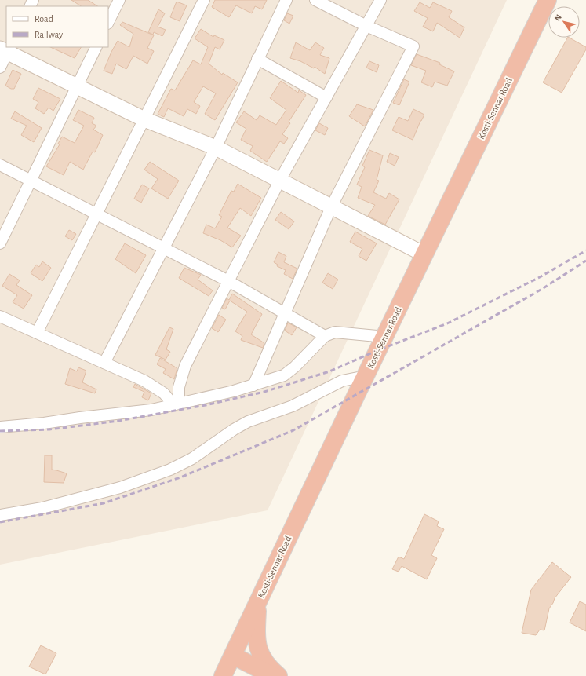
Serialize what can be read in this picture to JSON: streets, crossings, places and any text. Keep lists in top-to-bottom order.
{
  "streets": {
    "highway": ["Kosti-Sennar Road"]
  },
  "legend": ["Road", "Railway"],
  "north": "top left"
}
